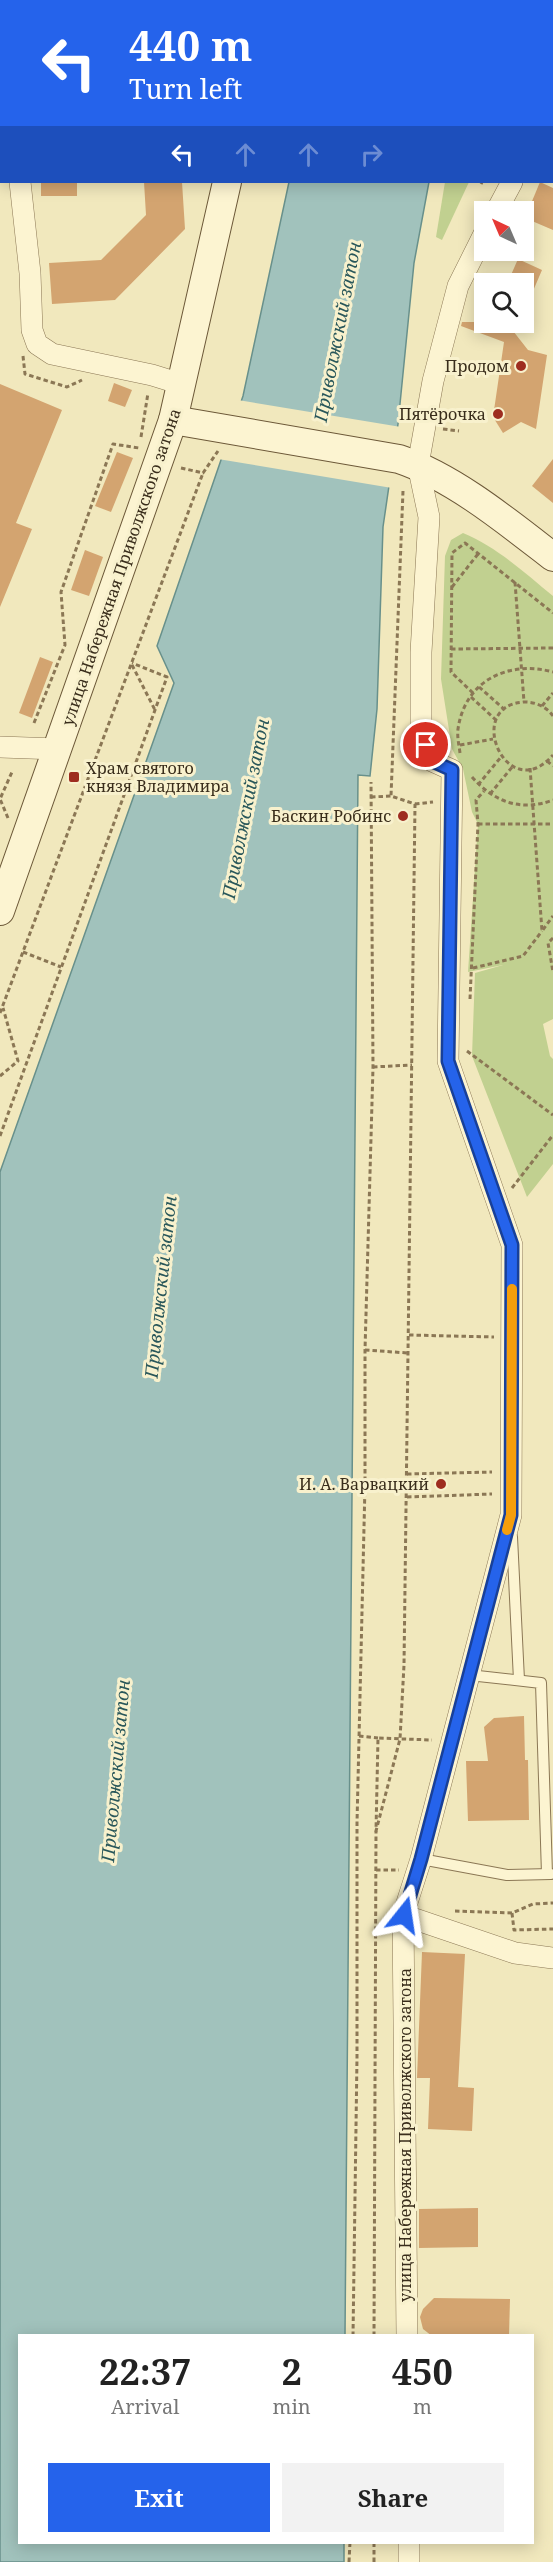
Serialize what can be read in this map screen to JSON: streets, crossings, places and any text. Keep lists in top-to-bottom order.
{
  "streets": {
    "main road": ["улица Набережная Приволжского затона"]
  },
  "water": ["Приволжский затон"],
  "places": {
    "other": [
      "Продом",
      "Пятёрочка",
      "Баскин Робинс",
      "И. А. Варвацкий"
    ],
    "transit": ["Храм святого князя Владимира"]
  },
  "north": "top left",
  "page": {
    "turn": ["440 m", "Turn left"],
    "eta": [
      "22:37",
      "Arrival",
      "2",
      "min",
      "450",
      "m"
    ],
    "buttons": ["Exit", "Share"]
  }
}
